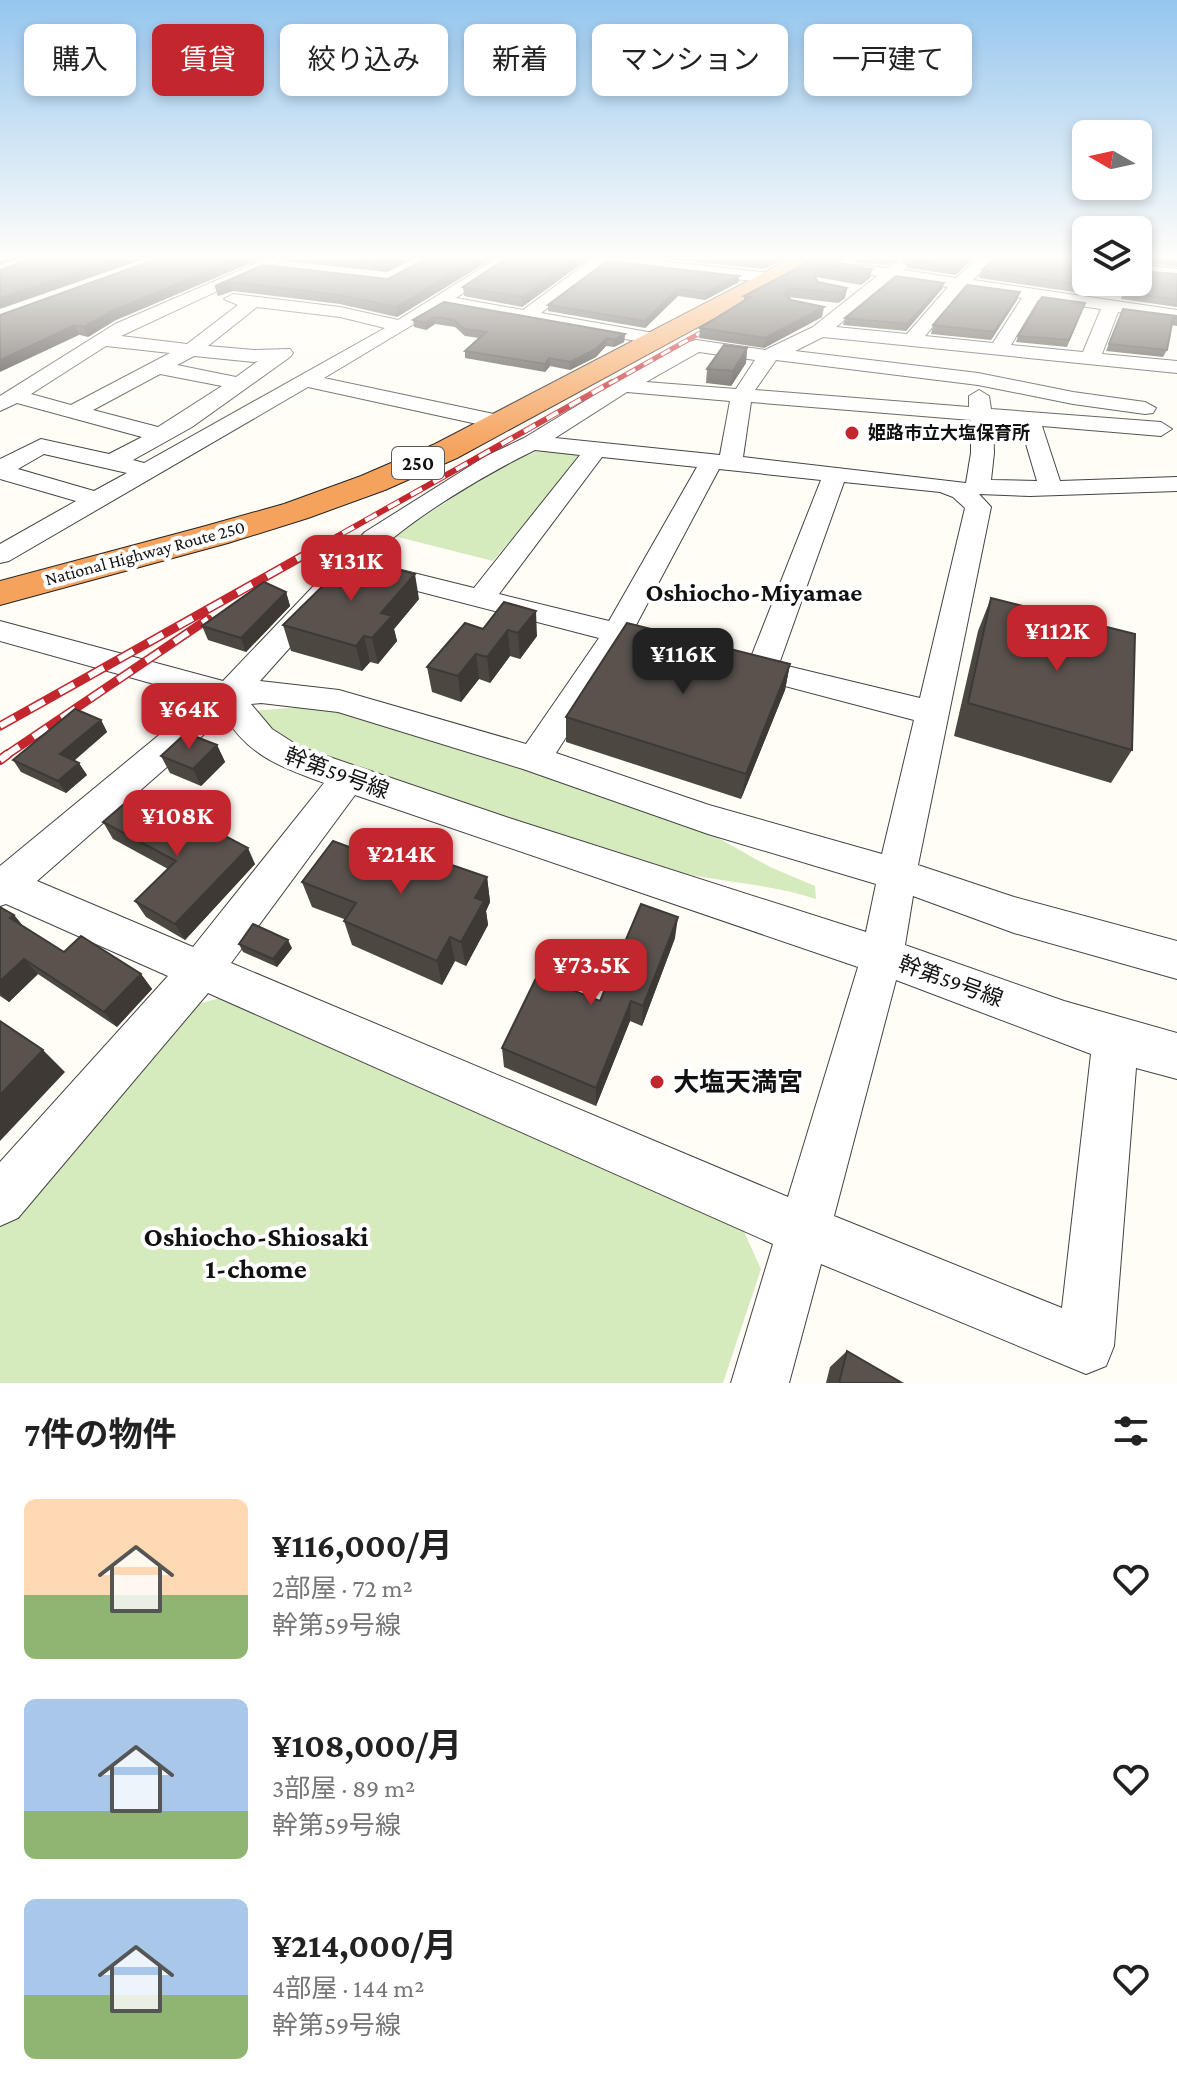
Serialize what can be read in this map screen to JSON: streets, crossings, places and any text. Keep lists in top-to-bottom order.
{
  "streets": {
    "highway": ["250", "National Highway Route 250"],
    "street": ["幹第59号線"]
  },
  "districts": ["Oshiocho-Miyamae", "Oshiocho-Shiosaki 1-chome"],
  "places": ["姫路市立大塩保育所", "大塩天満宮"],
  "north": "left",
  "page": {
    "chip": [
      "購入",
      "賃貸",
      "絞り込み",
      "新着",
      "マンション",
      "一戸建て"
    ],
    "price": [
      "¥131K",
      "¥112K",
      "¥116K",
      "¥64K",
      "¥108K",
      "¥214K",
      "¥73.5K"
    ],
    "heading": "7件の物件",
    "list": [
      {
        "name": "¥116,000/月",
        "note": "2部屋 · 72 m² · 幹第59号線"
      },
      {
        "name": "¥108,000/月",
        "note": "3部屋 · 89 m² · 幹第59号線"
      },
      {
        "name": "¥214,000/月",
        "note": "4部屋 · 144 m² · 幹第59号線"
      }
    ]
  }
}
